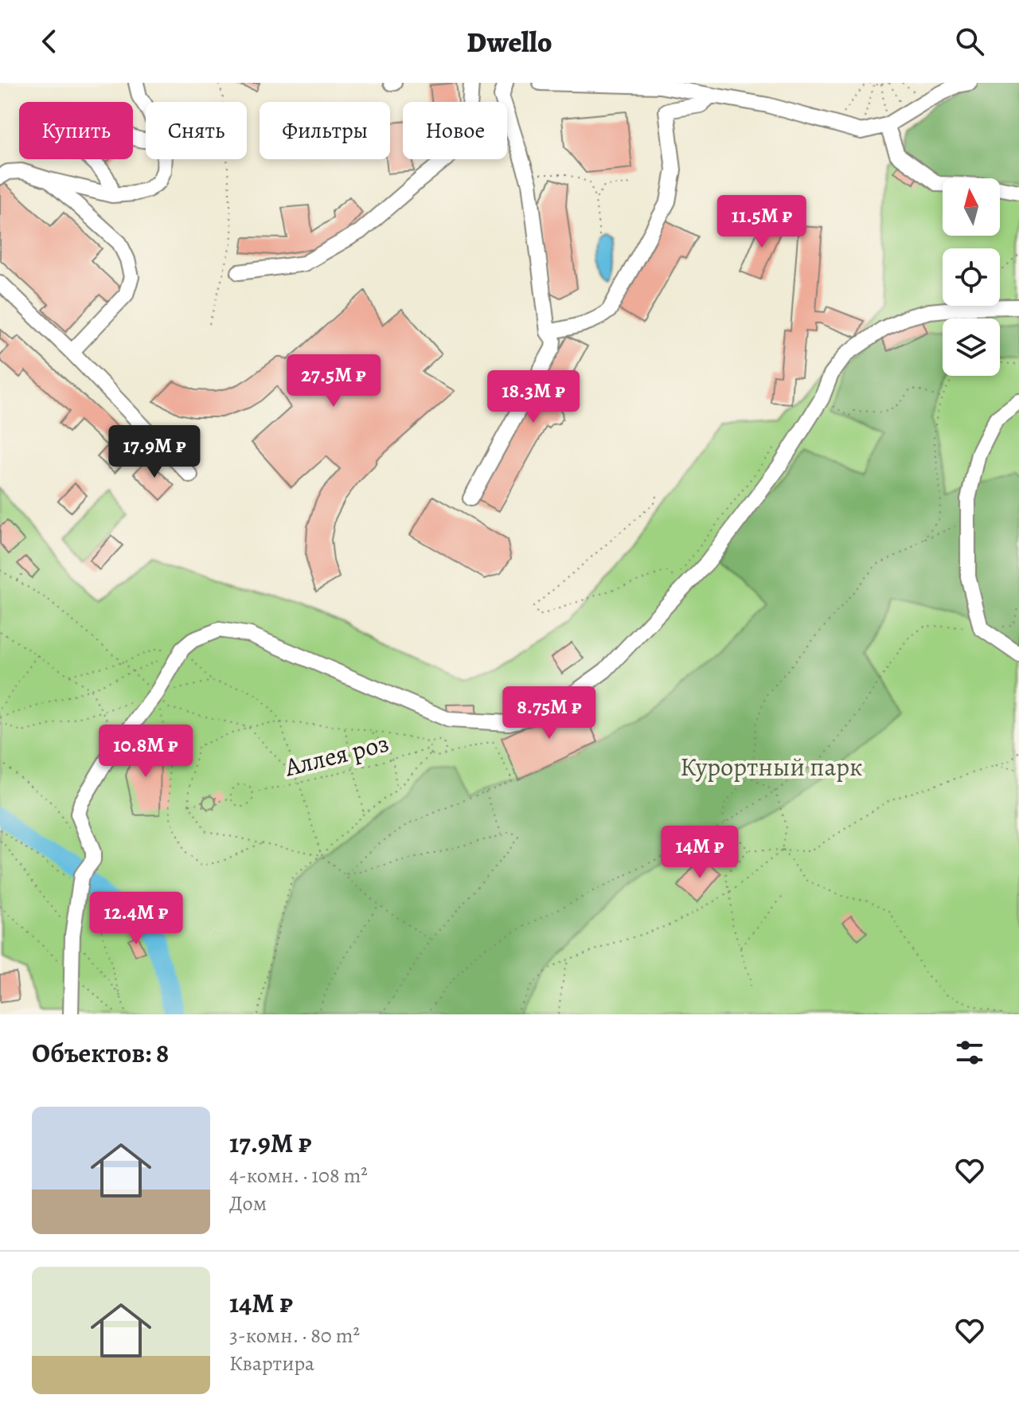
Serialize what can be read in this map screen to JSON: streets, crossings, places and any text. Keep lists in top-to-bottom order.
{
  "streets": {
    "path": ["Аллея роз"]
  },
  "parks": ["Курортный парк"],
  "north": "top",
  "page": {
    "header": "Dwello",
    "chip": [
      "Купить",
      "Снять",
      "Фильтры",
      "Новое"
    ],
    "price": [
      "11.5M ₽",
      "27.5M ₽",
      "18.3M ₽",
      "17.9M ₽",
      "8.75M ₽",
      "10.8M ₽",
      "14M ₽",
      "12.4M ₽"
    ],
    "heading": "Объектов: 8",
    "list": [
      {
        "name": "17.9M ₽",
        "note": "4-комн. · 108 m² · Дом"
      },
      {
        "name": "14M ₽",
        "note": "3-комн. · 80 m² · Квартира"
      }
    ]
  }
}
